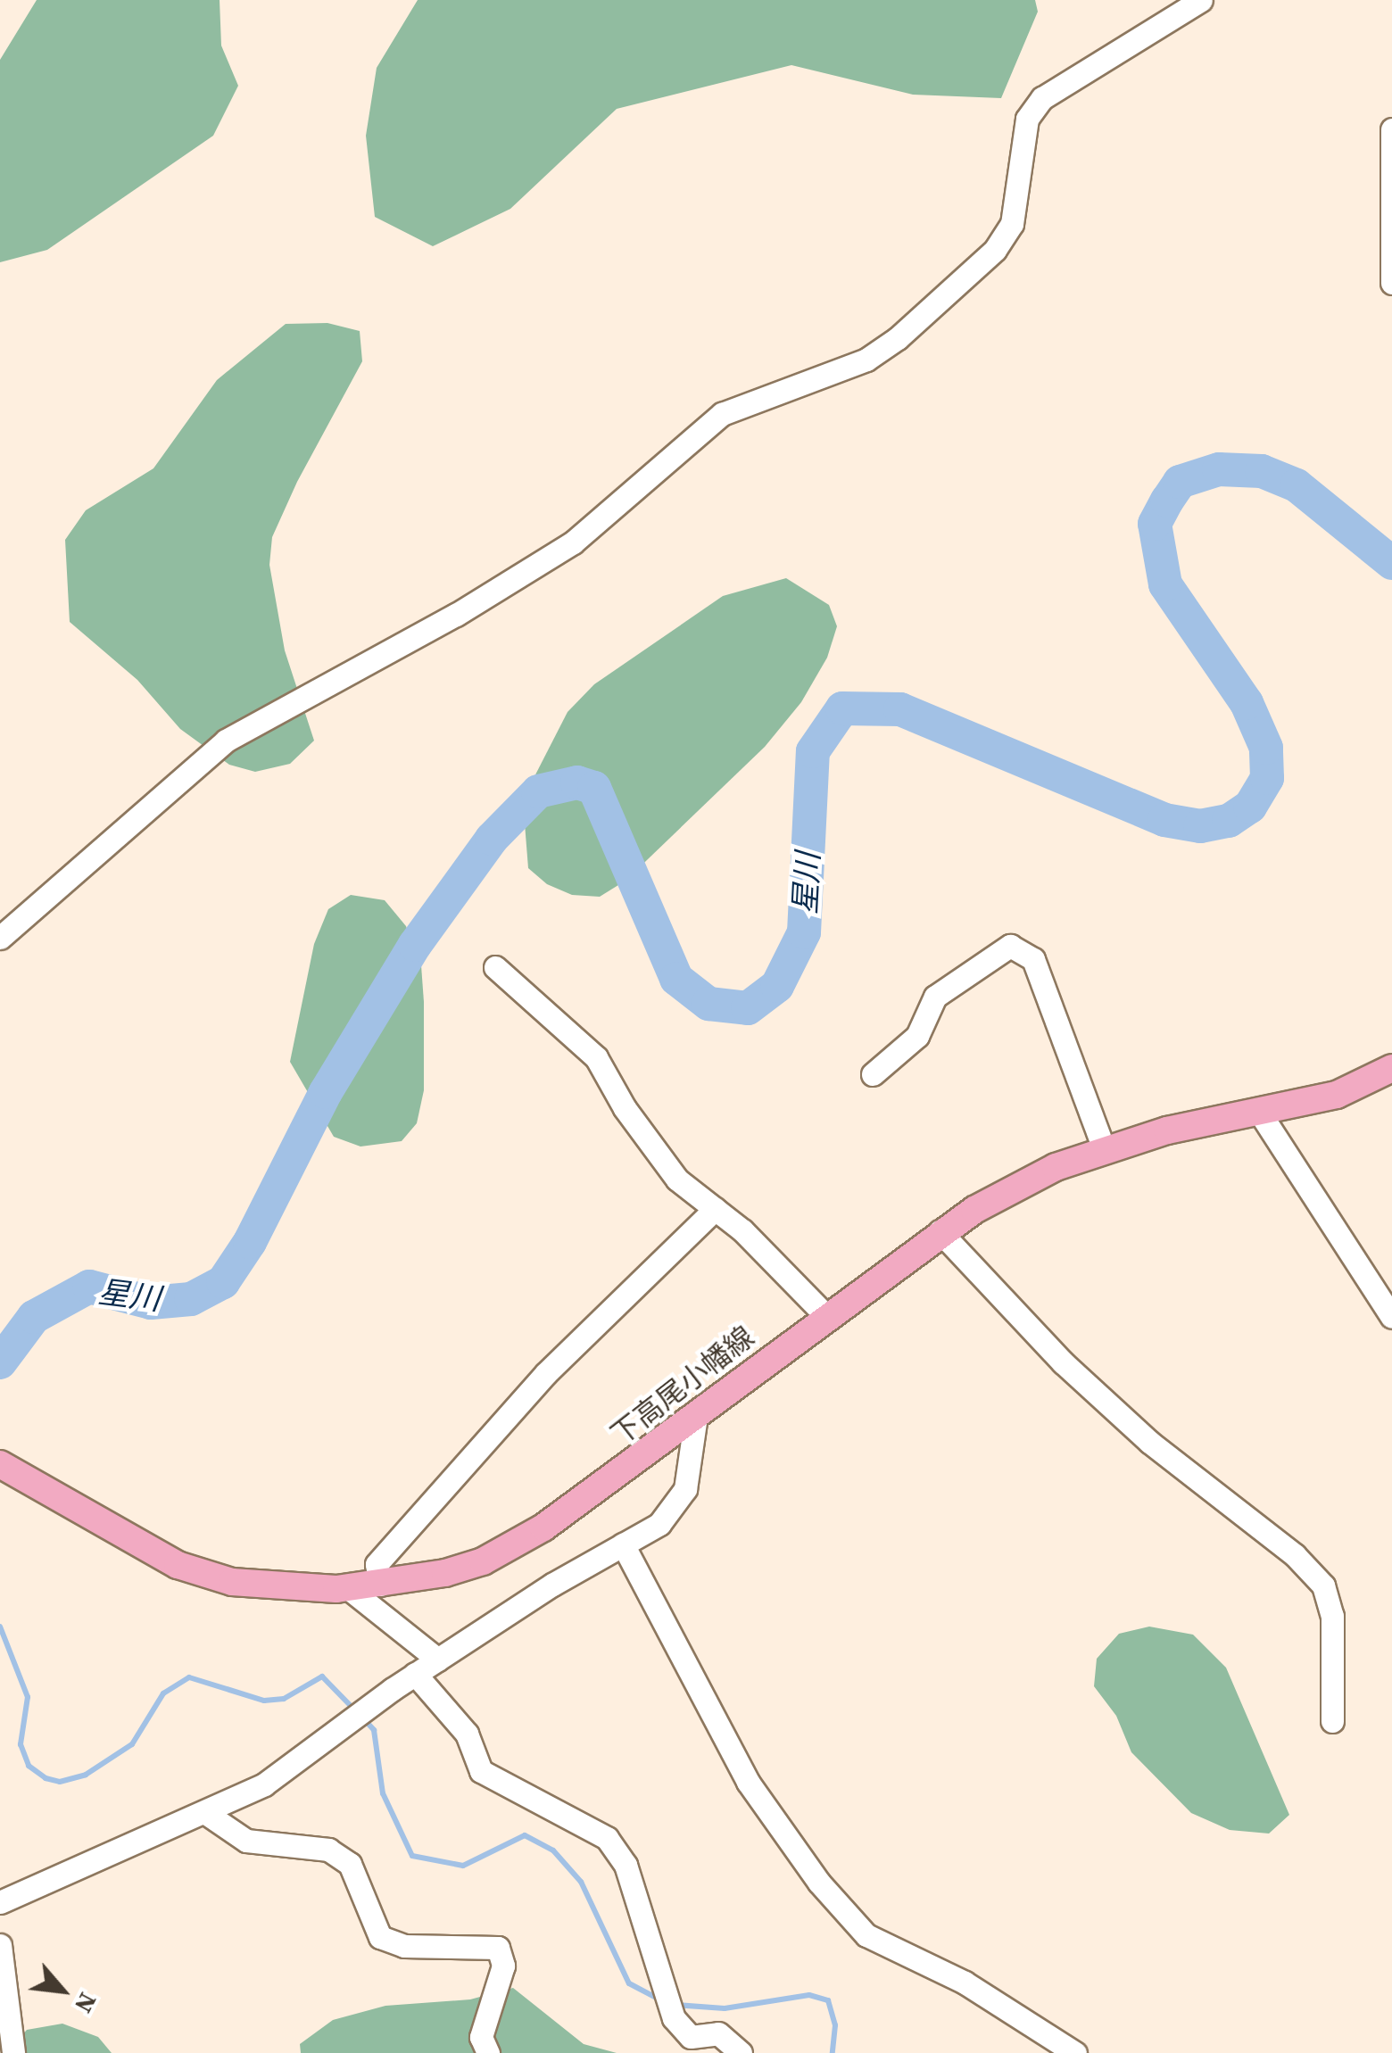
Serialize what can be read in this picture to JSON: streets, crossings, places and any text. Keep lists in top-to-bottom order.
{
  "streets": {
    "main road": ["下高尾小幡線"]
  },
  "water": ["星川"],
  "north": "bottom right"
}
